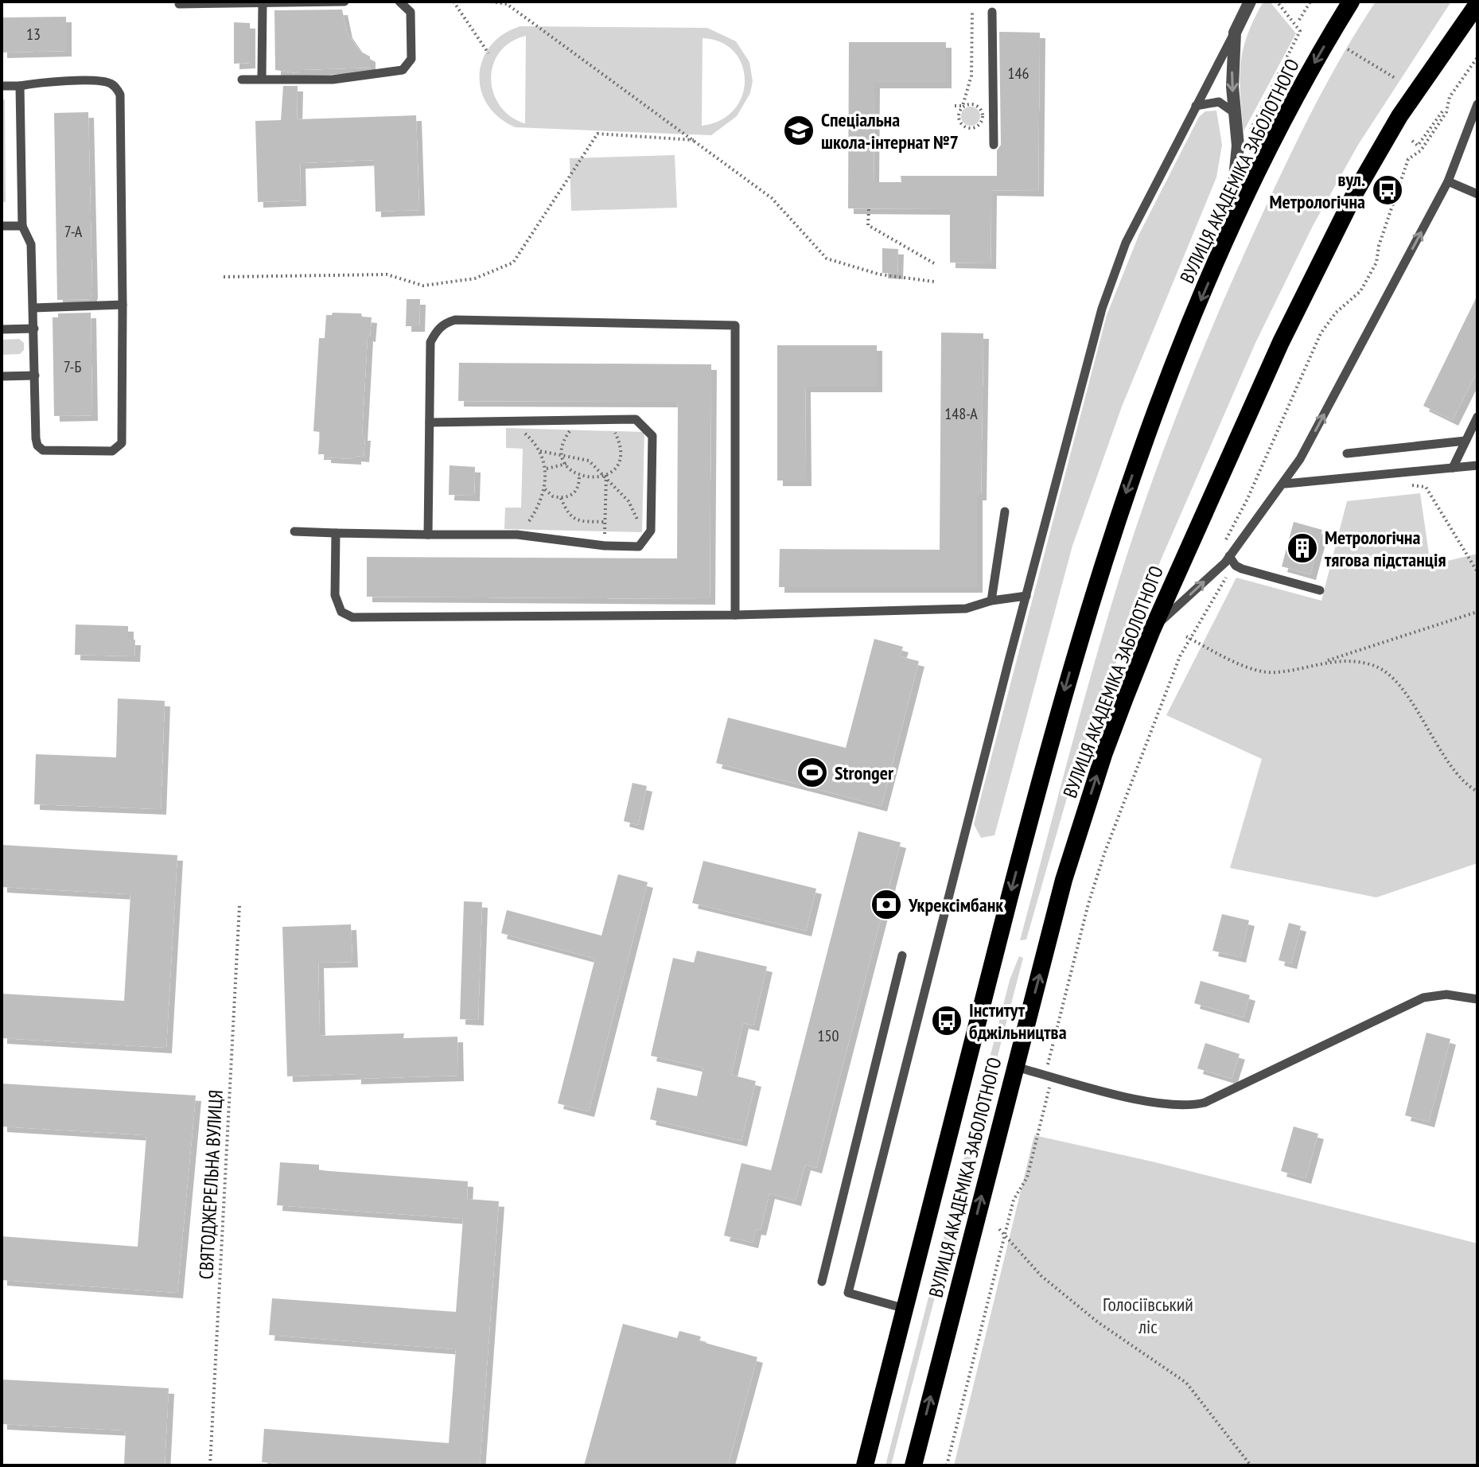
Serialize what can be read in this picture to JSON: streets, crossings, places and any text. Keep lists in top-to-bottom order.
{
  "streets": {
    "highway": ["ВУЛИЦЯ АКАДЕМІКА ЗАБОЛОТНОГО"],
    "path": ["СВЯТОДЖЕРЕЛЬНА ВУЛИЦЯ"]
  },
  "parks": ["Голосіївський ліс"],
  "places": {
    "school or university": ["Спеціальна школа-інтернат №7"],
    "bus stop": ["вул. Метрологічна", "Інститут бджільництва"],
    "building": ["Метрологічна тягова підстанція"],
    "sports": ["Stronger"],
    "bank": ["Укрексімбанк"]
  },
  "house_numbers": [
    "13",
    "146",
    "7-А",
    "7-Б",
    "148-А",
    "150"
  ]
}
